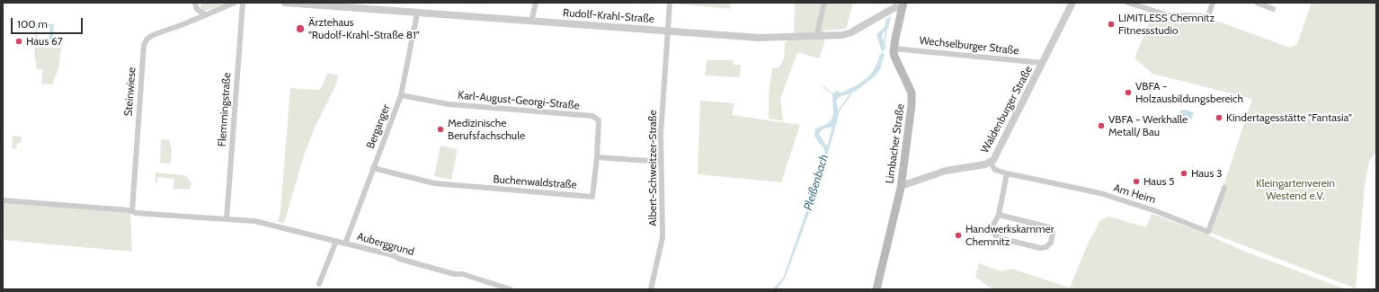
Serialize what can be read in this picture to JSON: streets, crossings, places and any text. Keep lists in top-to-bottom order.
{
  "streets": {
    "main road": ["Limbacher Straße"],
    "street": [
      "Rudolf-Krahl-Straße",
      "Wechselburger Straße",
      "Steinwiese",
      "Karl-August-Georgi-Straße",
      "Flemmingstraße",
      "Waldenburger Straße",
      "Berganger",
      "Albert-Schweitzer-Straße",
      "Buchenwaldstraße",
      "Am Heim",
      "Auberggrund"
    ]
  },
  "crossings": [
    ["Rudolf-Krahl-Straße", "Berganger"],
    ["Rudolf-Krahl-Straße", "Limbacher Straße"],
    ["Rudolf-Krahl-Straße", "Albert-Schweitzer-Straße"],
    ["Wechselburger Straße", "Waldenburger Straße"],
    ["Wechselburger Straße", "Limbacher Straße"],
    ["Karl-August-Georgi-Straße", "Berganger"],
    ["Karl-August-Georgi-Straße", "Buchenwaldstraße"],
    ["Flemmingstraße", "Auberggrund"],
    ["Waldenburger Straße", "Limbacher Straße"],
    ["Waldenburger Straße", "Am Heim"],
    ["Berganger", "Buchenwaldstraße"],
    ["Berganger", "Auberggrund"]
  ],
  "water": ["Pleißenbach"],
  "parks": ["Kleingartenverein Westend e.V."],
  "places": [
    "LIMITLESS Chemnitz Fitnessstudio",
    "Ärztehaus \"Rudolf-Krahl-Straße 81\"",
    "Haus 67",
    "VBFA - Holzausbildungsbereich",
    "Kindertagesstätte \"Fantasia\"",
    "VBFA - Werkhalle Metall/ Bau",
    "Medizinische Berufsfachschule",
    "Haus 3",
    "Haus 5",
    "Handwerkskammer Chemnitz"
  ],
  "scale_bar": "100 m"
}
